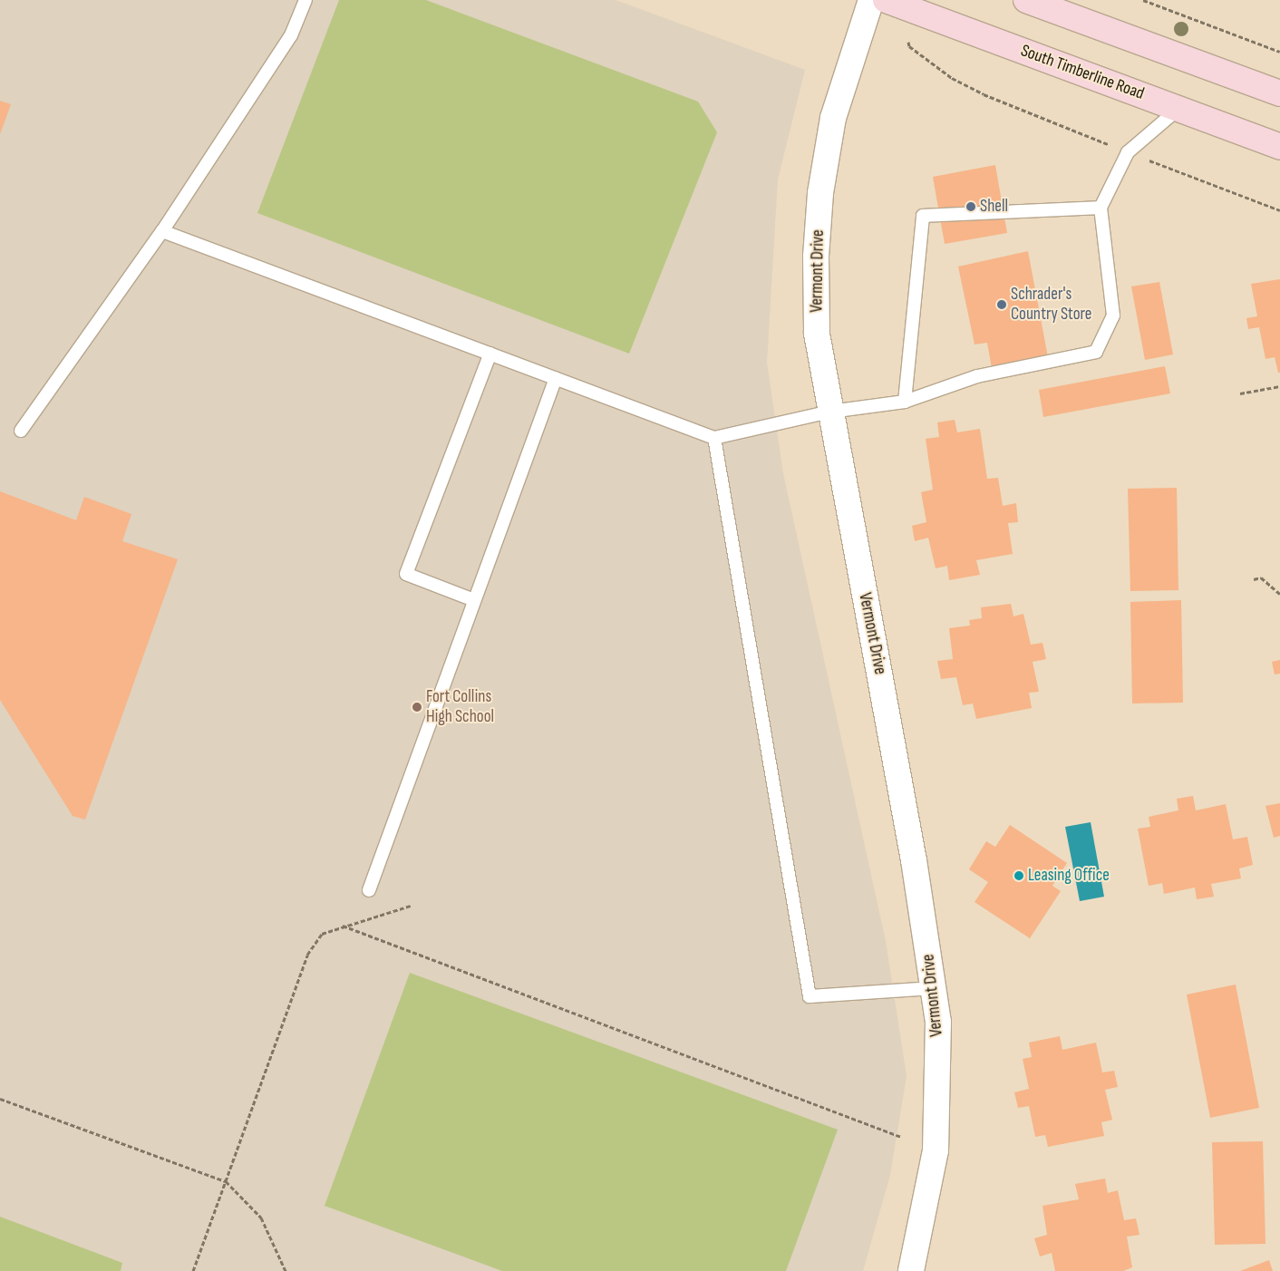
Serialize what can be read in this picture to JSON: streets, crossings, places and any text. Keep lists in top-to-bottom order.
{
  "streets": {
    "main road": ["South Timberline Road"],
    "street": ["Vermont Drive"]
  },
  "places": [
    "Shell",
    "Schrader's Country Store",
    "Fort Collins High School",
    "Leasing Office"
  ]
}
